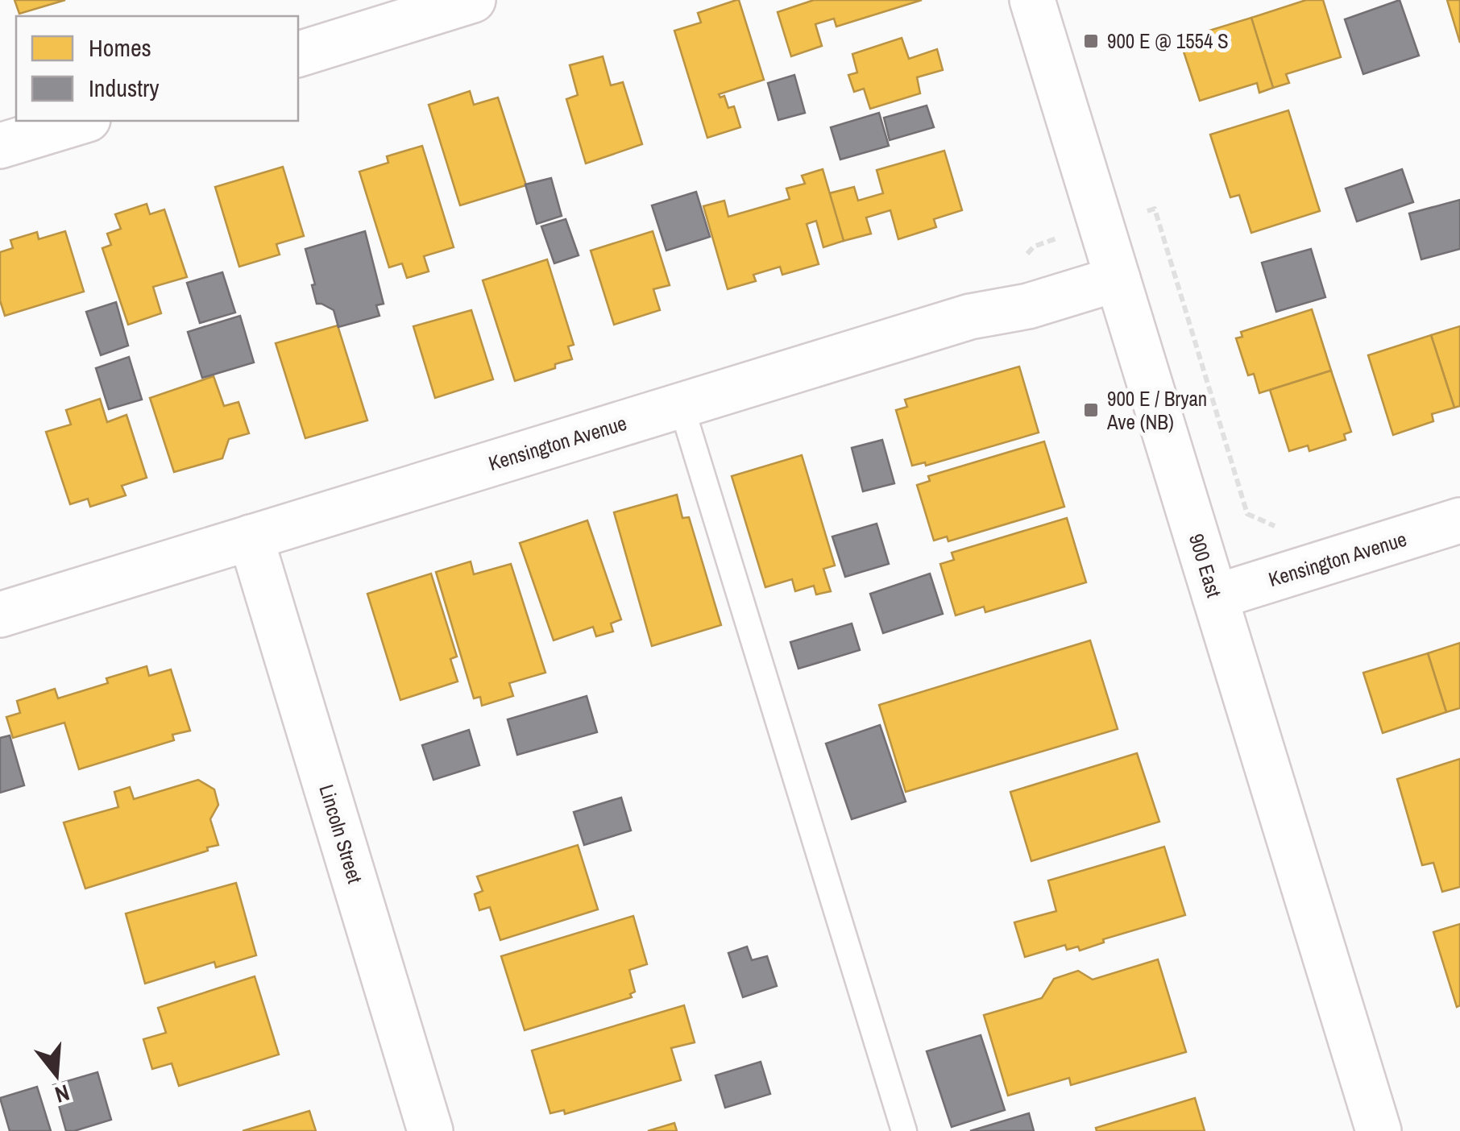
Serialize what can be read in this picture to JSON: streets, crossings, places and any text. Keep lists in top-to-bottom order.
{
  "streets": {
    "street": ["Kensington Avenue", "900 East", "Lincoln Street"]
  },
  "crossings": [
    ["Kensington Avenue", "900 East"],
    ["Kensington Avenue", "Lincoln Street"]
  ],
  "places": {
    "transit": ["900 E @ 1554 S", "900 E / Bryan Ave (NB)"]
  },
  "legend": ["Homes", "Industry"],
  "north": "bottom"
}
